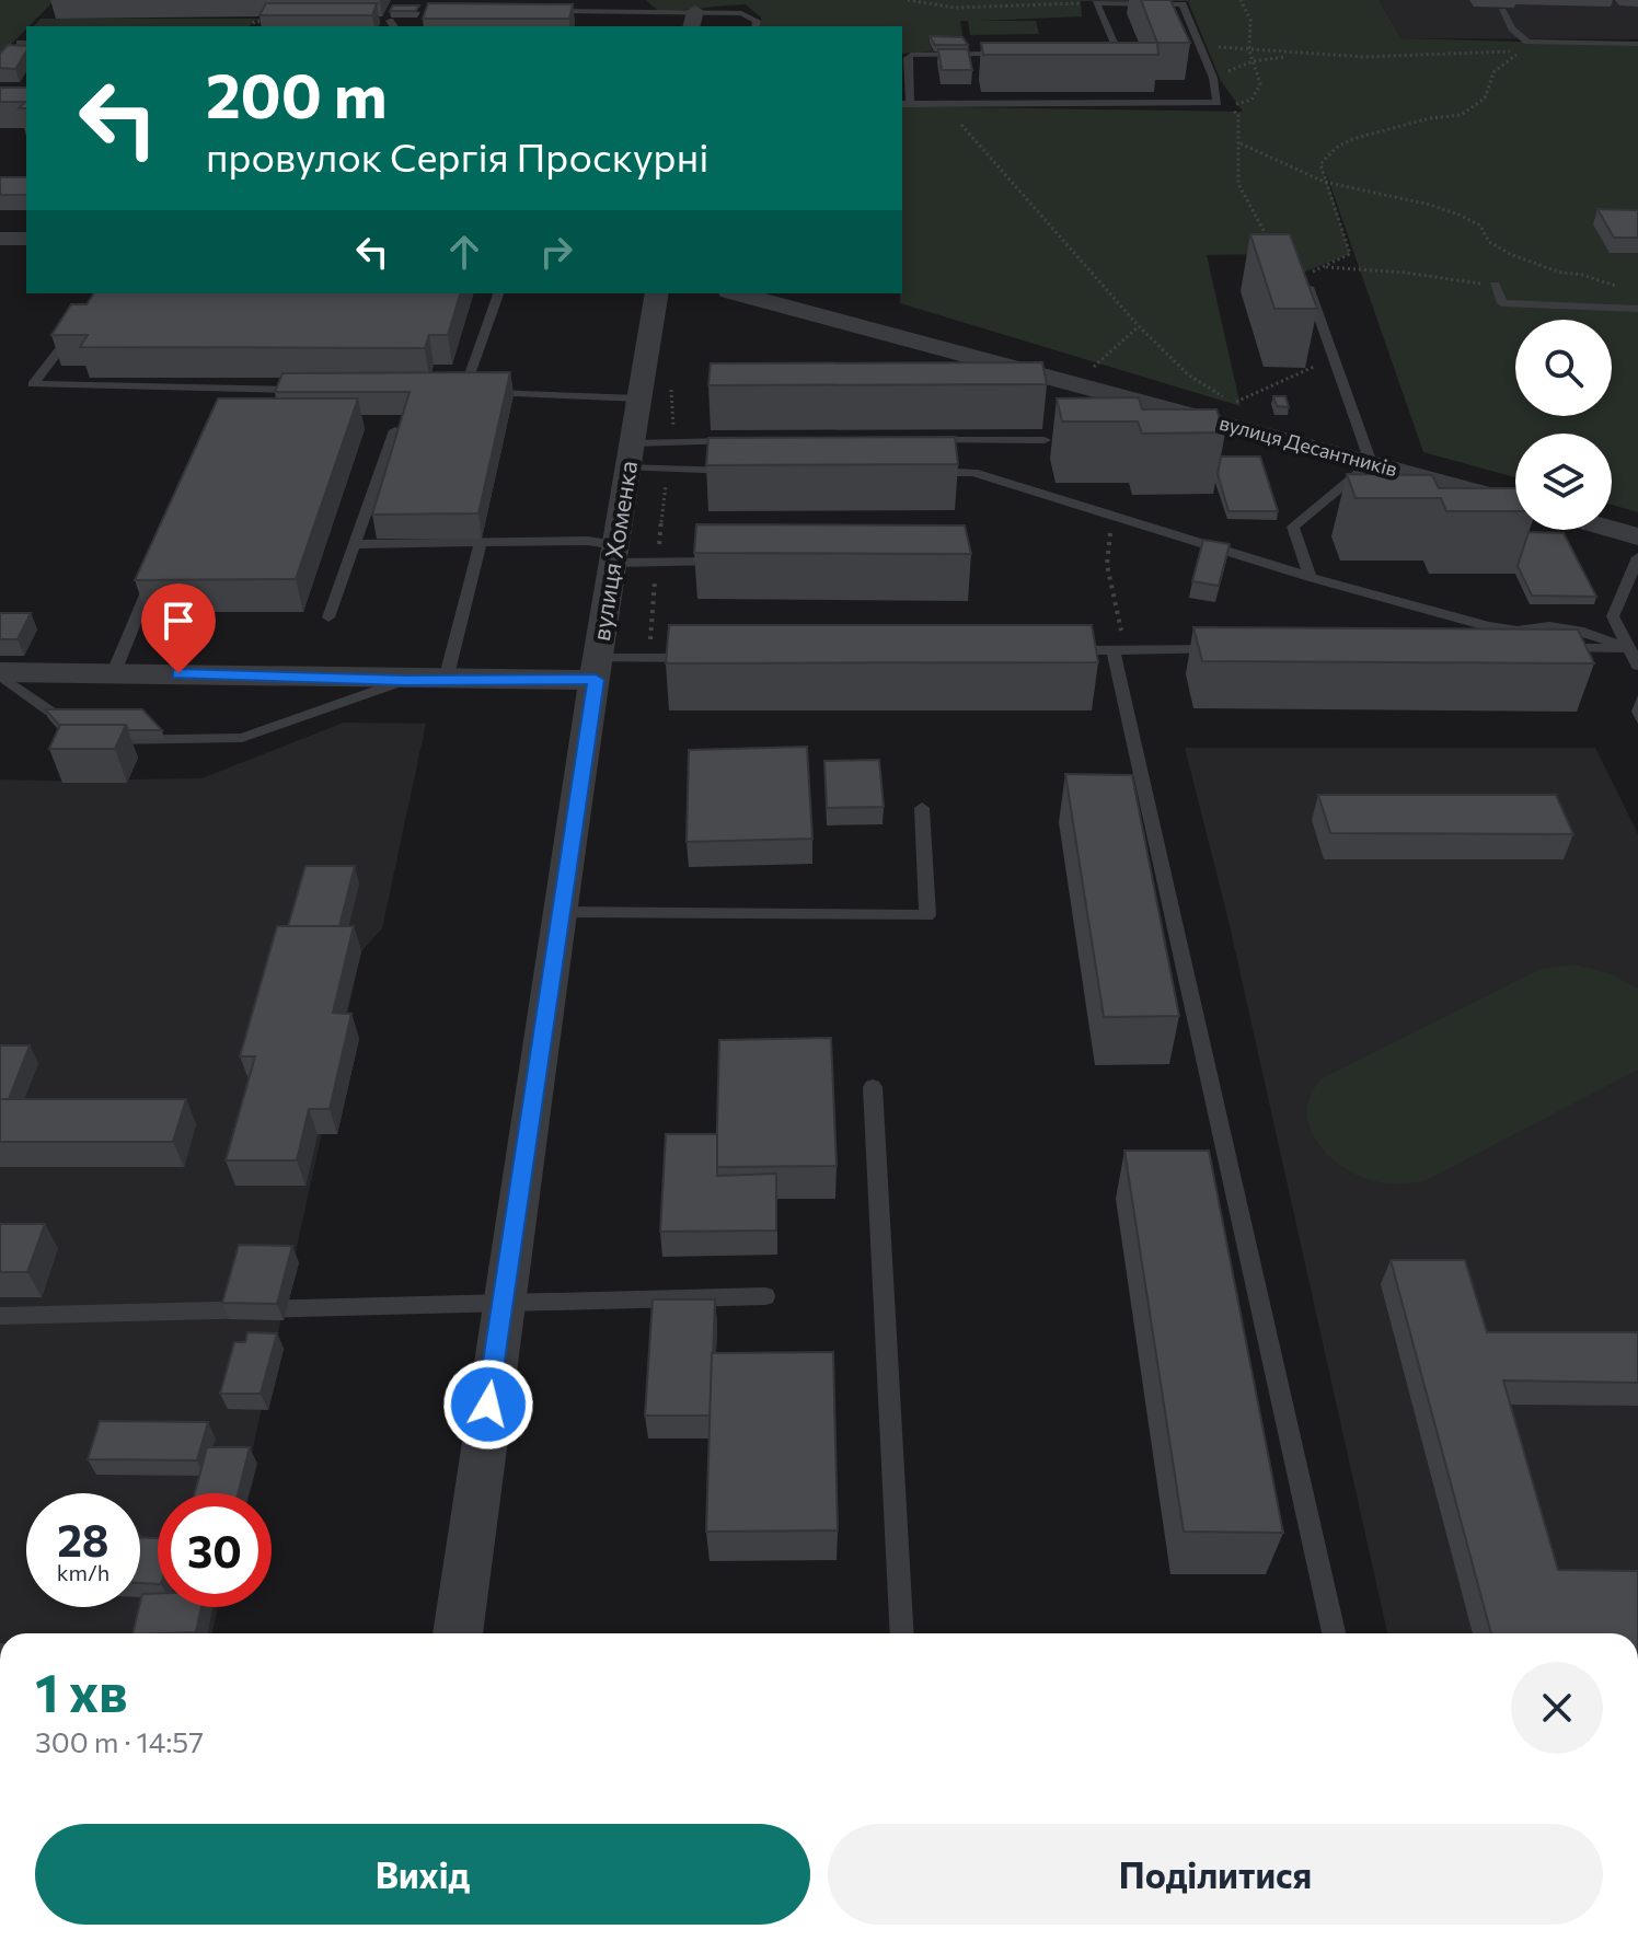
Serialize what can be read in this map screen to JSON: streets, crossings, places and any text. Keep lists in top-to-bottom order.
{
  "streets": {
    "street": ["вулиця Десантників", "вулиця Хоменка"]
  },
  "page": {
    "turn": ["200 m", "провулок Сергія Проскурні"],
    "speed": "28 km/h",
    "limit": "30",
    "heading": ["1 хв", "300 m · 14:57"],
    "buttons": ["Вихід", "Поділитися"]
  }
}
